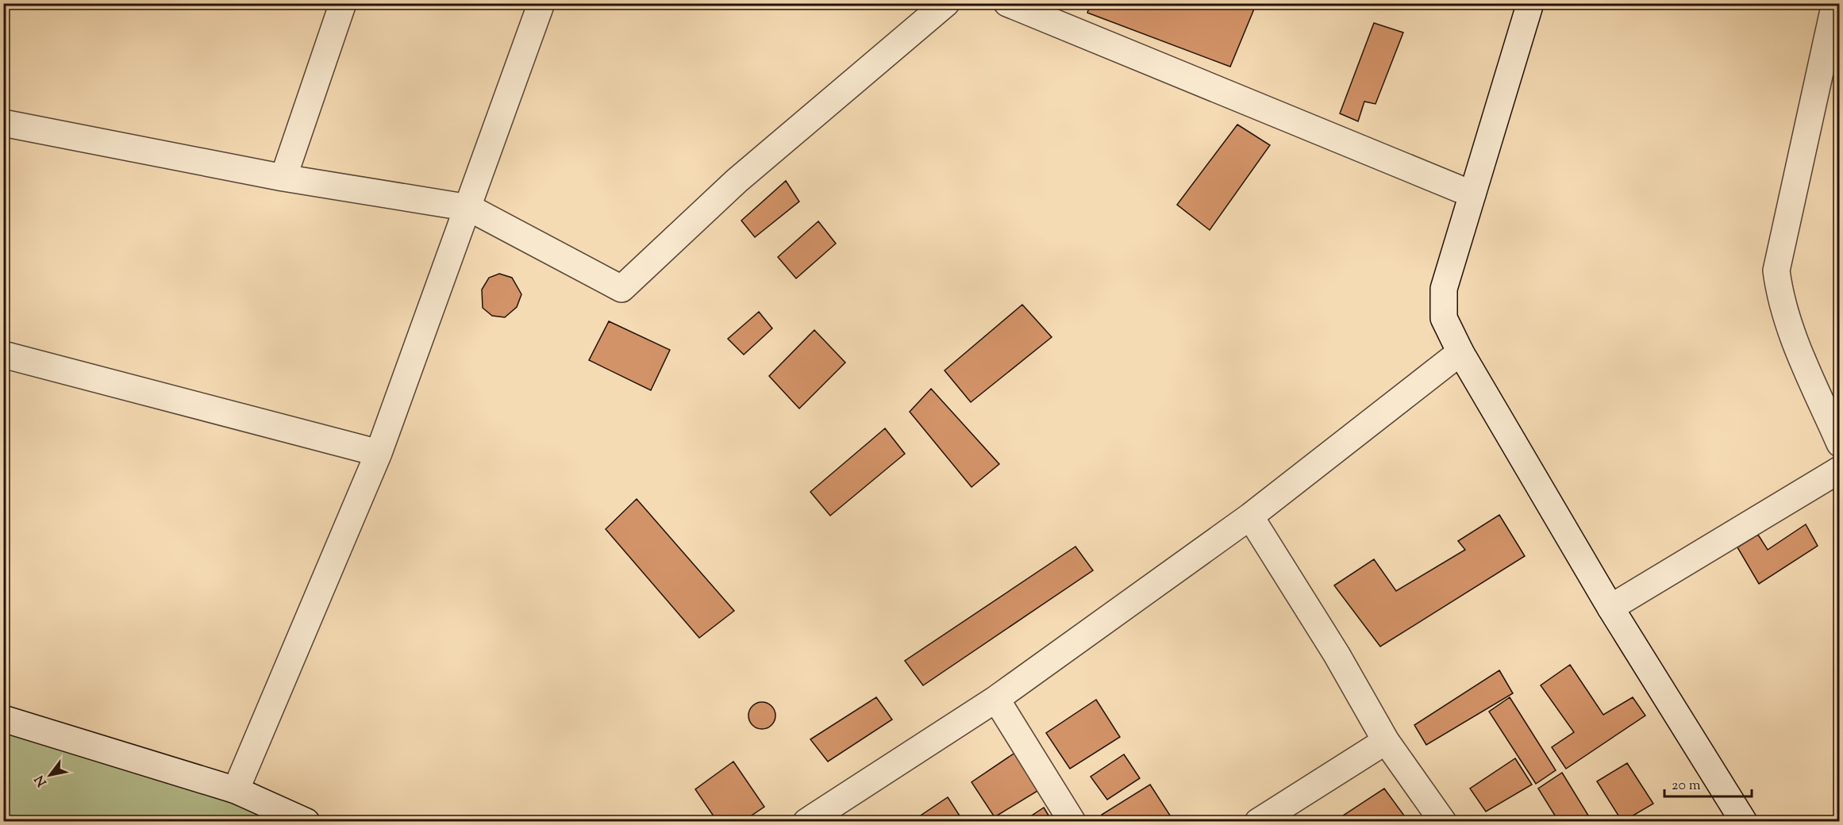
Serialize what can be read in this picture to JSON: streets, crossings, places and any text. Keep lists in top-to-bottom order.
{
  "scale_bar": "20 m",
  "north": "bottom left"
}
